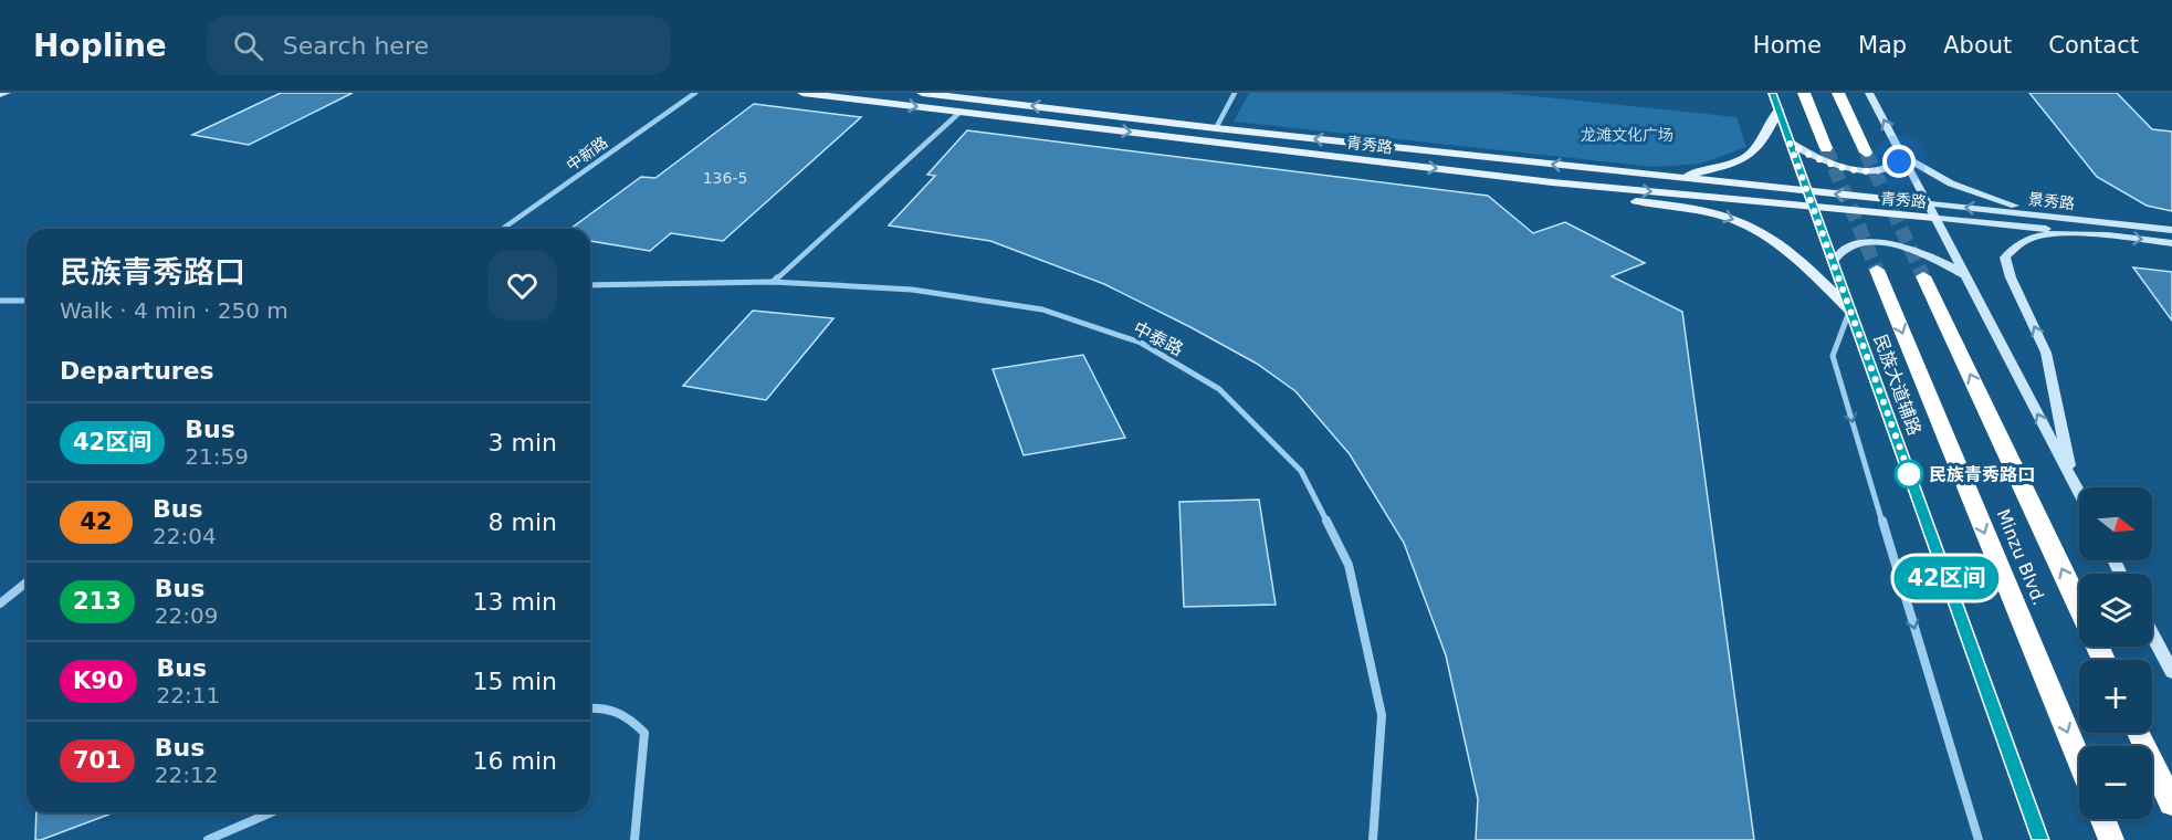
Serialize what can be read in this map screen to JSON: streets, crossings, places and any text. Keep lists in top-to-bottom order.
{
  "streets": {
    "highway": ["Minzu Blvd."],
    "main road": ["青秀路"],
    "street": [
      "中新路",
      "景秀路",
      "中泰路",
      "民族大道辅路"
    ]
  },
  "crossings": [
    ["青秀路", "景秀路"],
    ["青秀路", "民族大道辅路"]
  ],
  "parks": ["龙滩文化广场"],
  "places": ["民族青秀路口"],
  "lines": ["bus line 42区间"],
  "house_numbers": ["136-5"],
  "north": "right",
  "page": {
    "header": "Hopline",
    "search": "Search here",
    "nav": [
      "Home",
      "Map",
      "About",
      "Contact"
    ],
    "on_map": "42区间",
    "heading": [
      ["民族青秀路口", "Walk · 4 min · 250 m"],
      "Departures"
    ],
    "list": [
      {
        "mark": "42区间",
        "name": "Bus",
        "note": "21:59",
        "value": "3 min"
      },
      {
        "mark": "42",
        "name": "Bus",
        "note": "22:04",
        "value": "8 min"
      },
      {
        "mark": "213",
        "name": "Bus",
        "note": "22:09",
        "value": "13 min"
      },
      {
        "mark": "K90",
        "name": "Bus",
        "note": "22:11",
        "value": "15 min"
      },
      {
        "mark": "701",
        "name": "Bus",
        "note": "22:12",
        "value": "16 min"
      }
    ],
    "map_buttons": ["+", "−"]
  }
}
